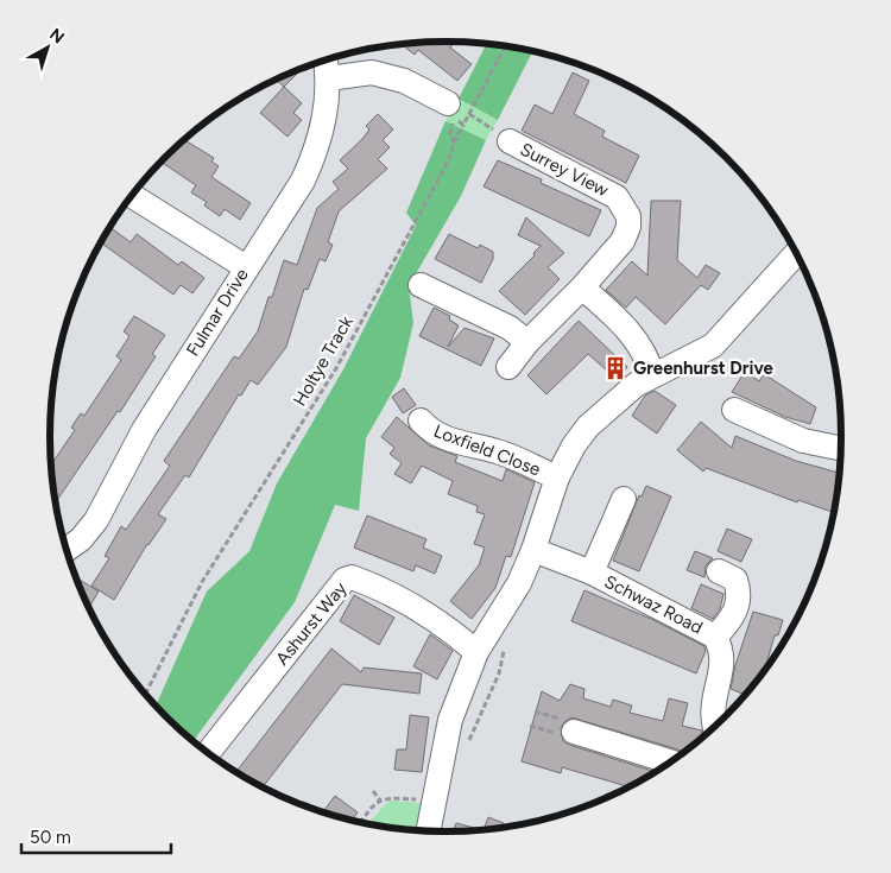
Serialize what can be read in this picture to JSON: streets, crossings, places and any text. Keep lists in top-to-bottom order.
{
  "streets": {
    "street": [
      "Surrey View",
      "Fulmar Drive",
      "Loxfield Close",
      "Schwaz Road",
      "Ashurst Way"
    ],
    "path": ["Holtye Track"]
  },
  "places": {
    "building": ["Greenhurst Drive"]
  },
  "scale_bar": "50 m",
  "north": "top right"
}
